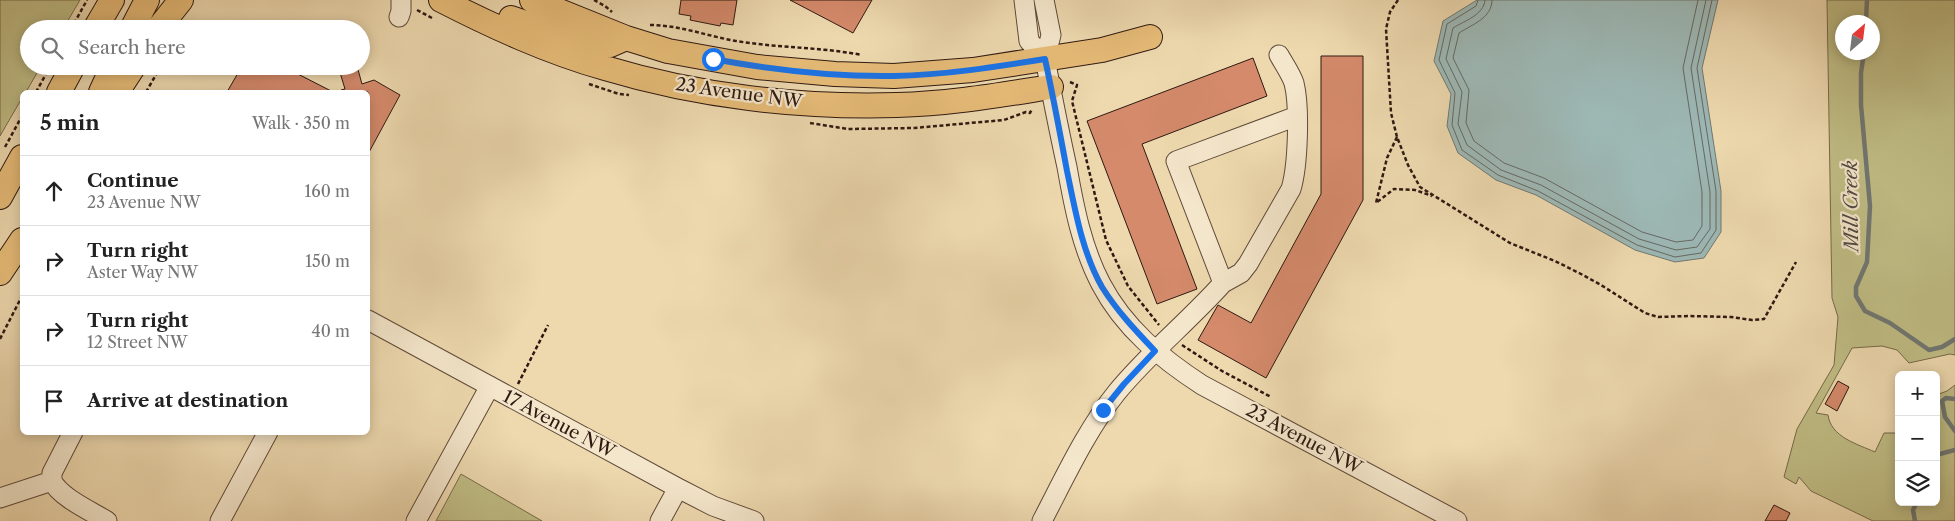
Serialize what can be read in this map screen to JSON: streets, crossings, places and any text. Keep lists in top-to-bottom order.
{
  "streets": {
    "main road": ["23 Avenue NW"],
    "street": ["17 Avenue NW"]
  },
  "water": ["Mill Creek"],
  "north": "top right",
  "page": {
    "search": "Search here",
    "heading": ["5 min", "Walk · 350 m"],
    "list": [
      ["Continue", "23 Avenue NW", "160 m"],
      ["Turn right", "Aster Way NW", "150 m"],
      ["Turn right", "12 Street NW", "40 m"],
      "Arrive at destination"
    ],
    "map_buttons": ["+", "−"]
  }
}
